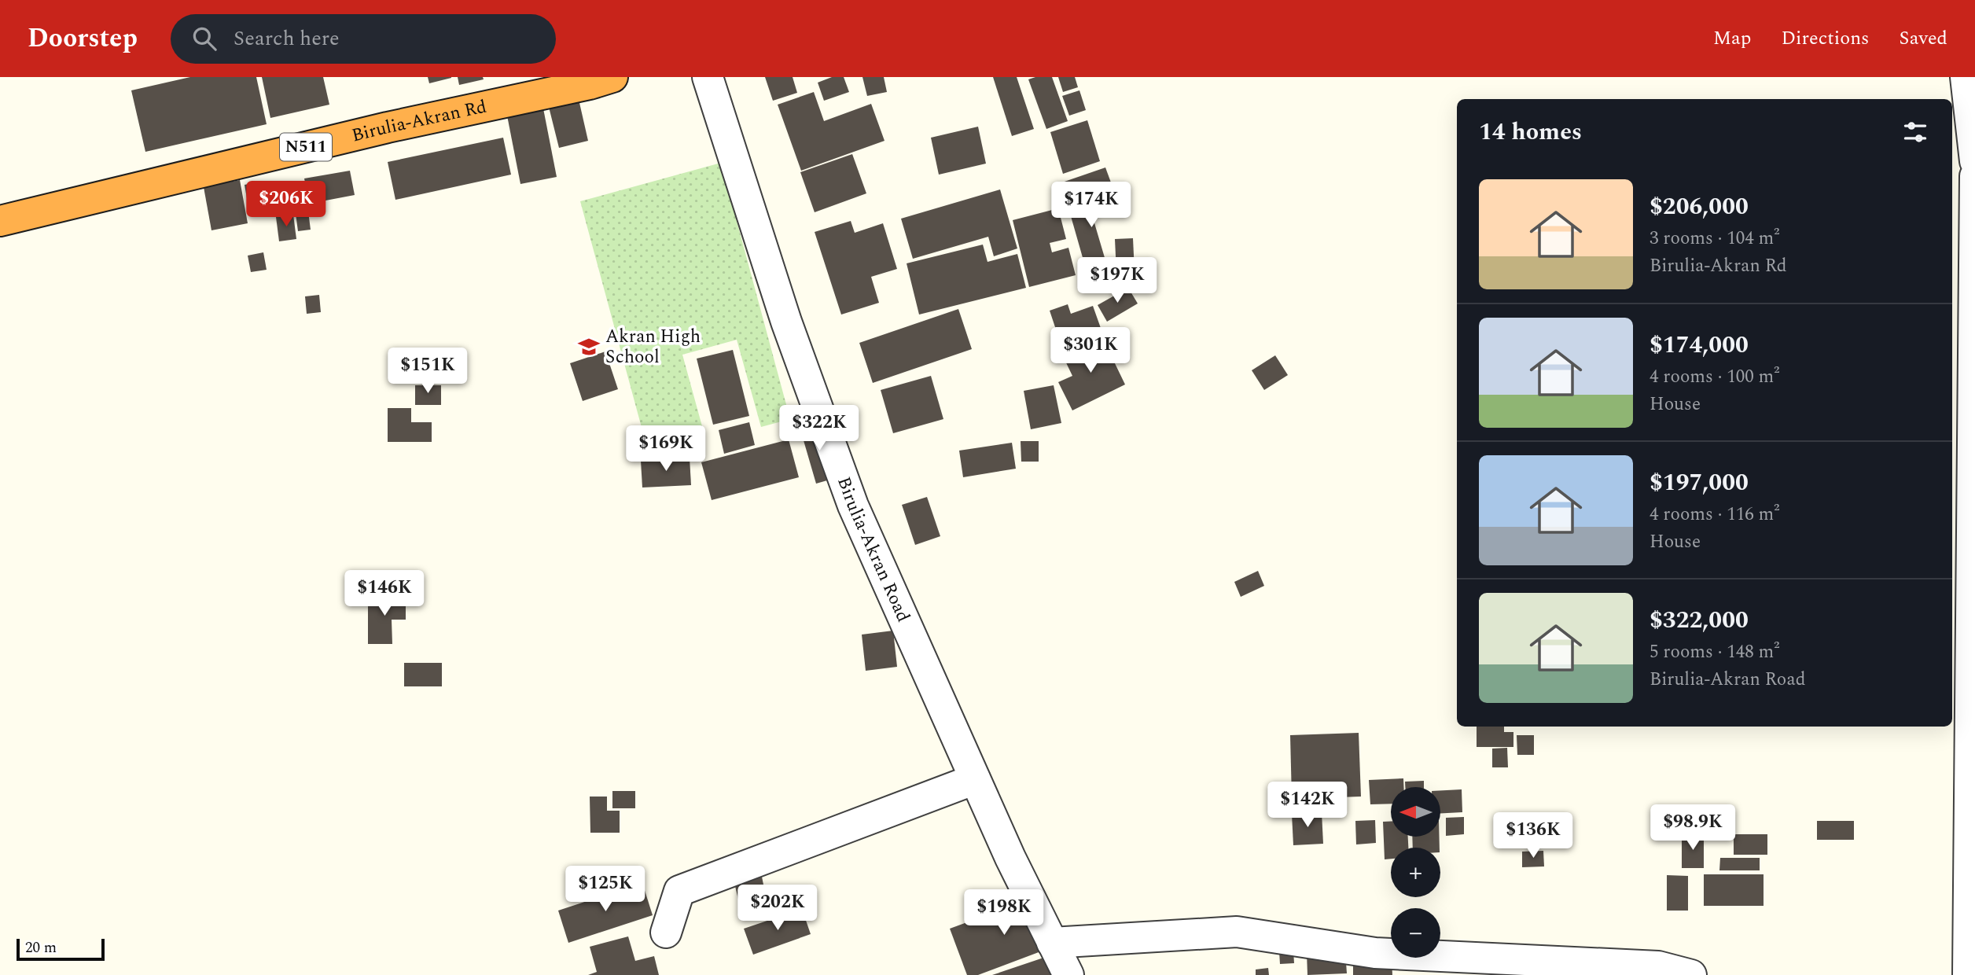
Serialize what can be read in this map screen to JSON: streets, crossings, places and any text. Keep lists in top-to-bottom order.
{
  "streets": {
    "highway": ["Birulia-Akran Rd", "N511"],
    "street": ["Birulia-Akran Road"]
  },
  "places": {
    "school or university": ["Akran High School"]
  },
  "scale_bar": "20 m",
  "north": "left",
  "page": {
    "header": "Doorstep",
    "search": "Search here",
    "nav": ["Map", "Directions", "Saved"],
    "heading": "14 homes",
    "list": [
      {
        "name": "$206,000",
        "note": "3 rooms · 104 m² · Birulia-Akran Rd"
      },
      {
        "name": "$174,000",
        "note": "4 rooms · 100 m² · House"
      },
      {
        "name": "$197,000",
        "note": "4 rooms · 116 m² · House"
      },
      {
        "name": "$322,000",
        "note": "5 rooms · 148 m² · Birulia-Akran Road"
      }
    ],
    "price": [
      "$206K",
      "$174K",
      "$197K",
      "$301K",
      "$151K",
      "$322K",
      "$169K",
      "$146K",
      "$142K",
      "$98.9K",
      "$136K",
      "$125K",
      "$202K",
      "$198K"
    ],
    "map_buttons": ["+", "−"],
    "scale": "20 m"
  }
}
